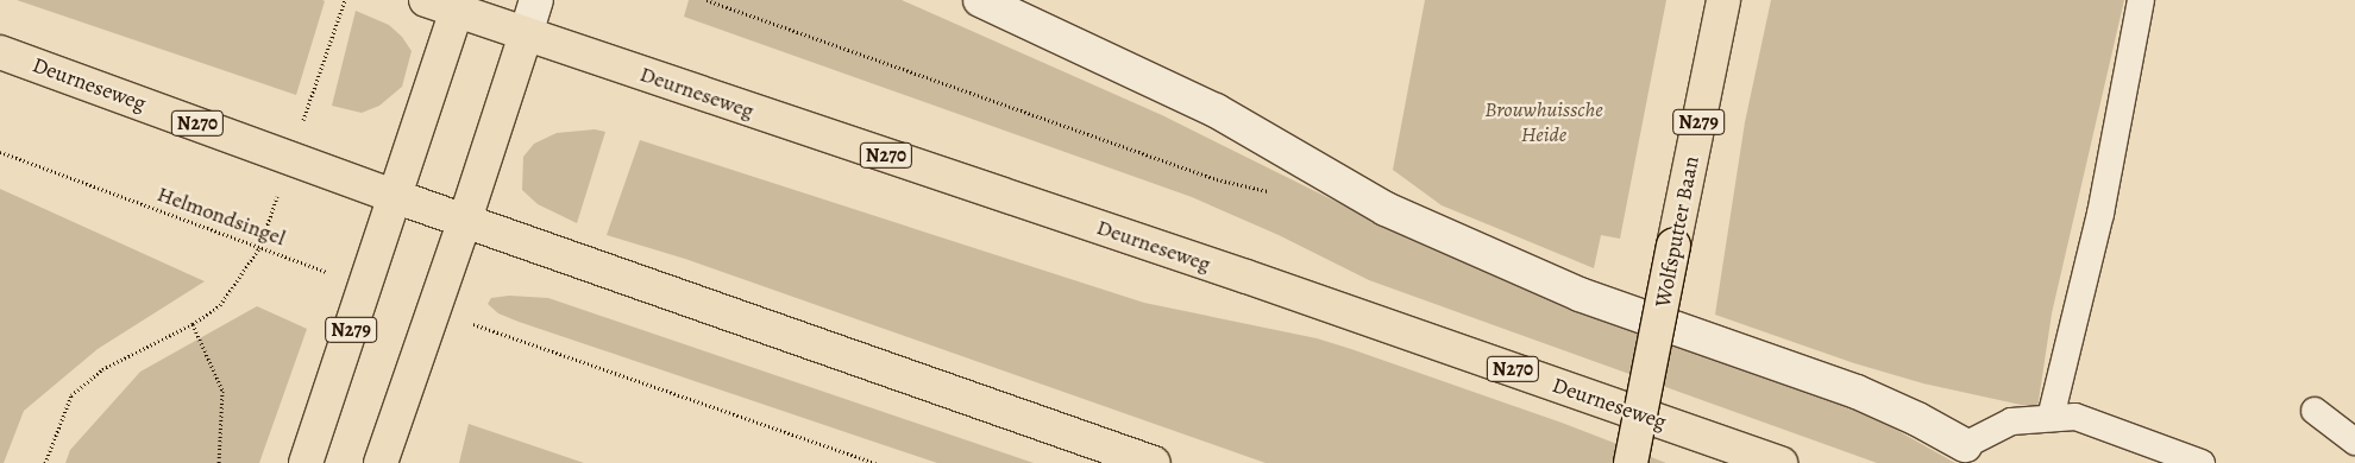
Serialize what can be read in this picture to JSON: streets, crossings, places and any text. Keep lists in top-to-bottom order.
{
  "streets": {
    "main road": [
      "Deurneseweg",
      "N279",
      "N270",
      "Wolfsputter Baan"
    ],
    "path": ["Helmondsingel"]
  },
  "crossings": [
    ["Deurneseweg", "N279"],
    ["N279", "Helmondsingel"]
  ],
  "parks": ["Brouwhuissche Heide"]
}
